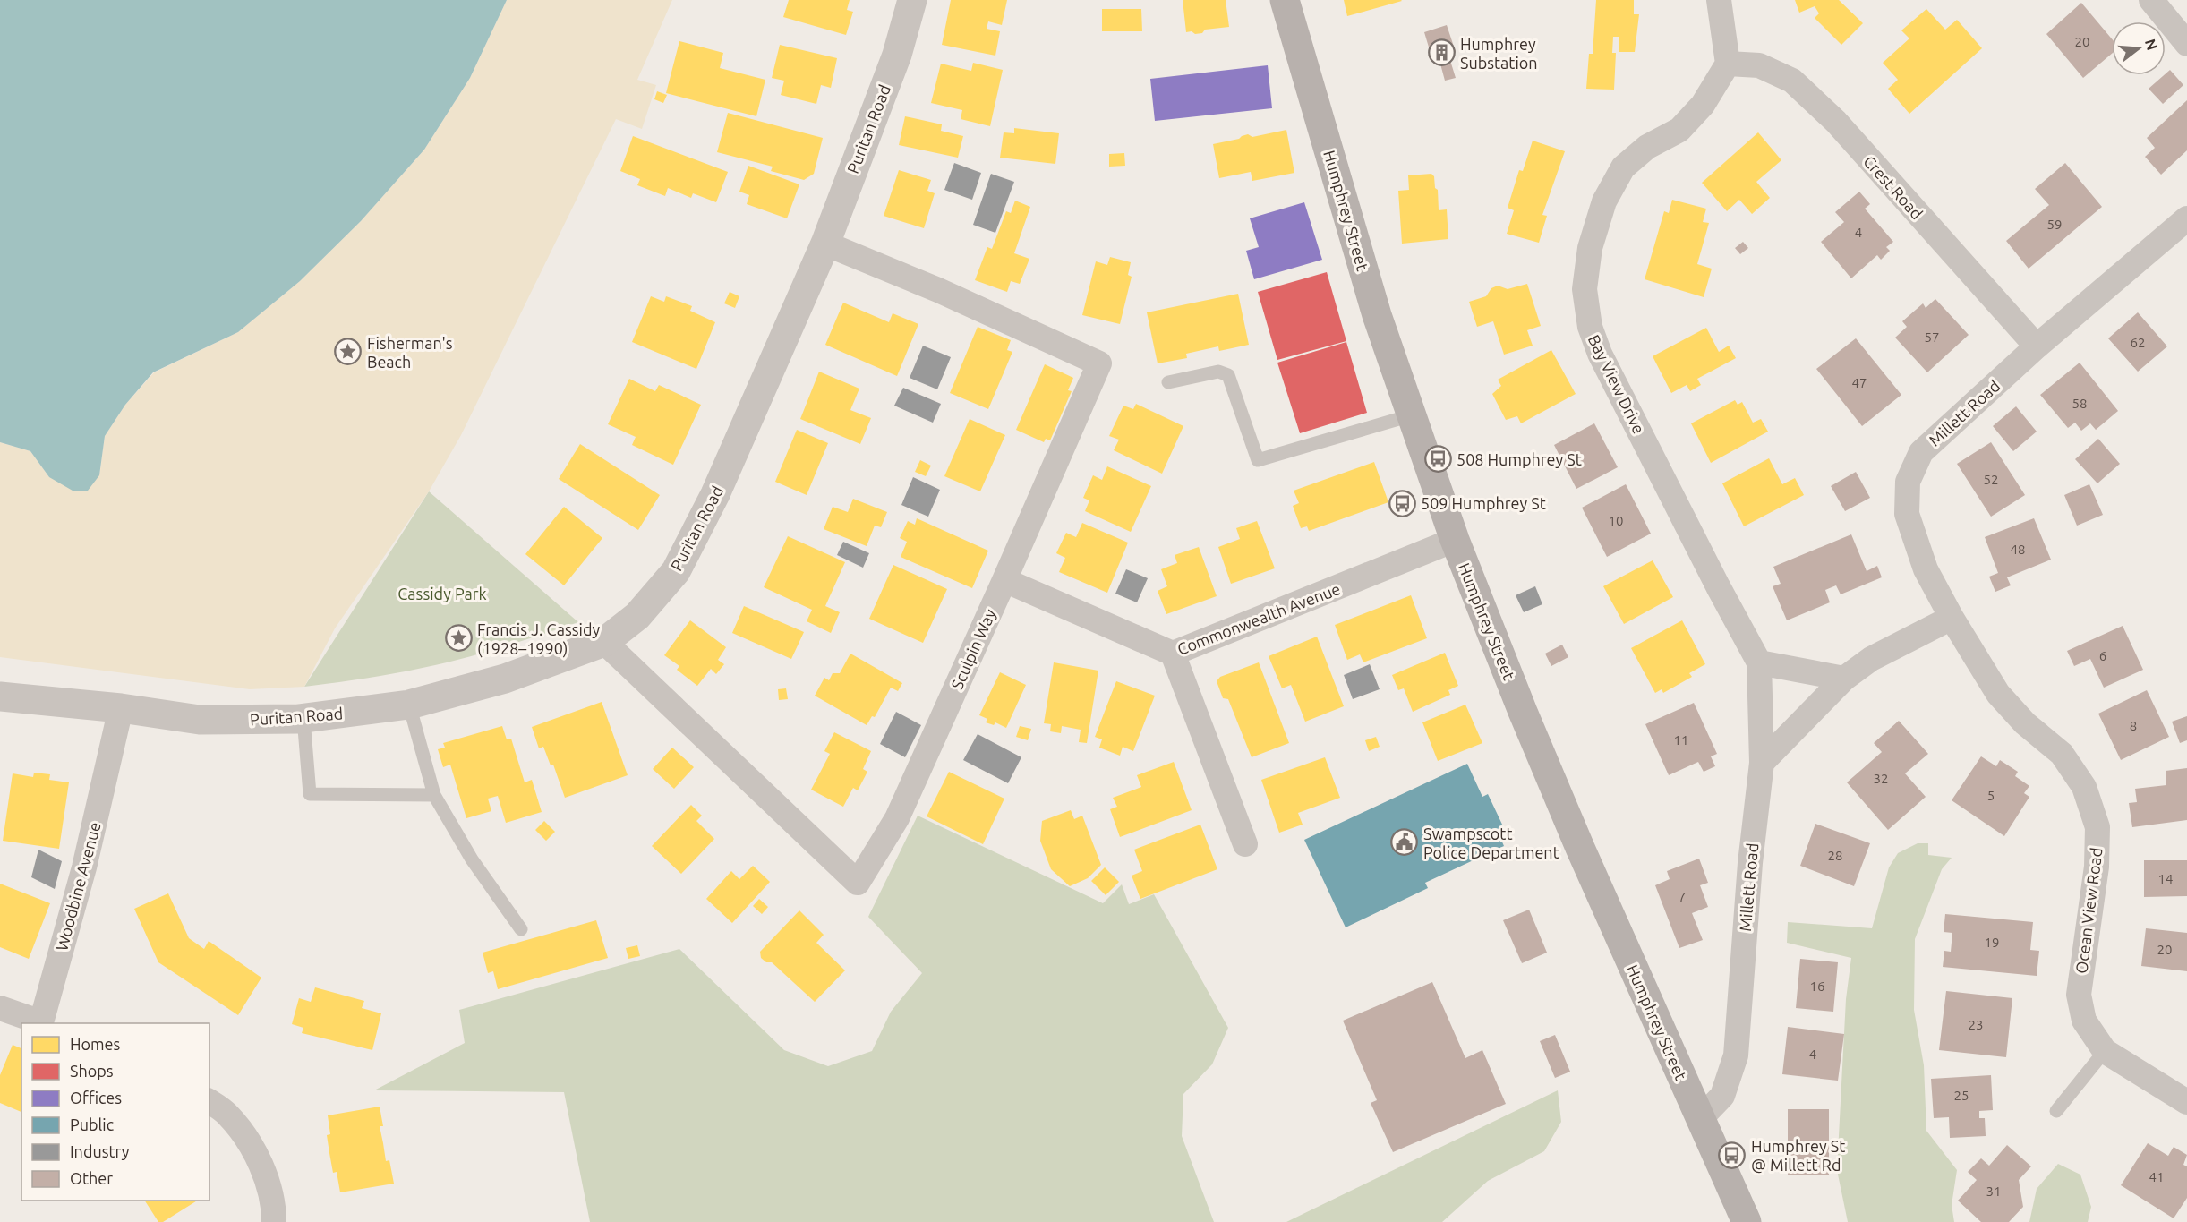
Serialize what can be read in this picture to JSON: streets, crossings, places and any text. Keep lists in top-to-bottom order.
{
  "streets": {
    "main road": ["Humphrey Street"],
    "street": [
      "Puritan Road",
      "Crest Road",
      "Bay View Drive",
      "Millett Road",
      "Commonwealth Avenue",
      "Sculpin Way",
      "Woodbine Avenue",
      "Ocean View Road"
    ]
  },
  "crossings": [
    ["Puritan Road", "Sculpin Way"],
    ["Puritan Road", "Woodbine Avenue"],
    ["Crest Road", "Bay View Drive"],
    ["Crest Road", "Millett Road"],
    ["Humphrey Street", "Millett Road"],
    ["Humphrey Street", "Commonwealth Avenue"],
    ["Bay View Drive", "Millett Road"],
    ["Millett Road", "Ocean View Road"],
    ["Commonwealth Avenue", "Sculpin Way"]
  ],
  "parks": ["Cassidy Park"],
  "places": {
    "building": ["Humphrey Substation"],
    "place": ["Fisherman's Beach", "Francis J. Cassidy (1928–1990)"],
    "bus stop": ["508 Humphrey St", "509 Humphrey St", "Humphrey St @ Millett Rd"],
    "public building": ["Swampscott Police Department"]
  },
  "house_numbers": [
    "20",
    "59",
    "4",
    "57",
    "62",
    "47",
    "58",
    "52",
    "10",
    "48",
    "6",
    "8",
    "11",
    "32",
    "5",
    "28",
    "14",
    "7",
    "19",
    "20",
    "16",
    "23",
    "4",
    "25",
    "41",
    "31"
  ],
  "legend": [
    "Homes",
    "Shops",
    "Offices",
    "Public",
    "Industry",
    "Other"
  ],
  "north": "right"
}
